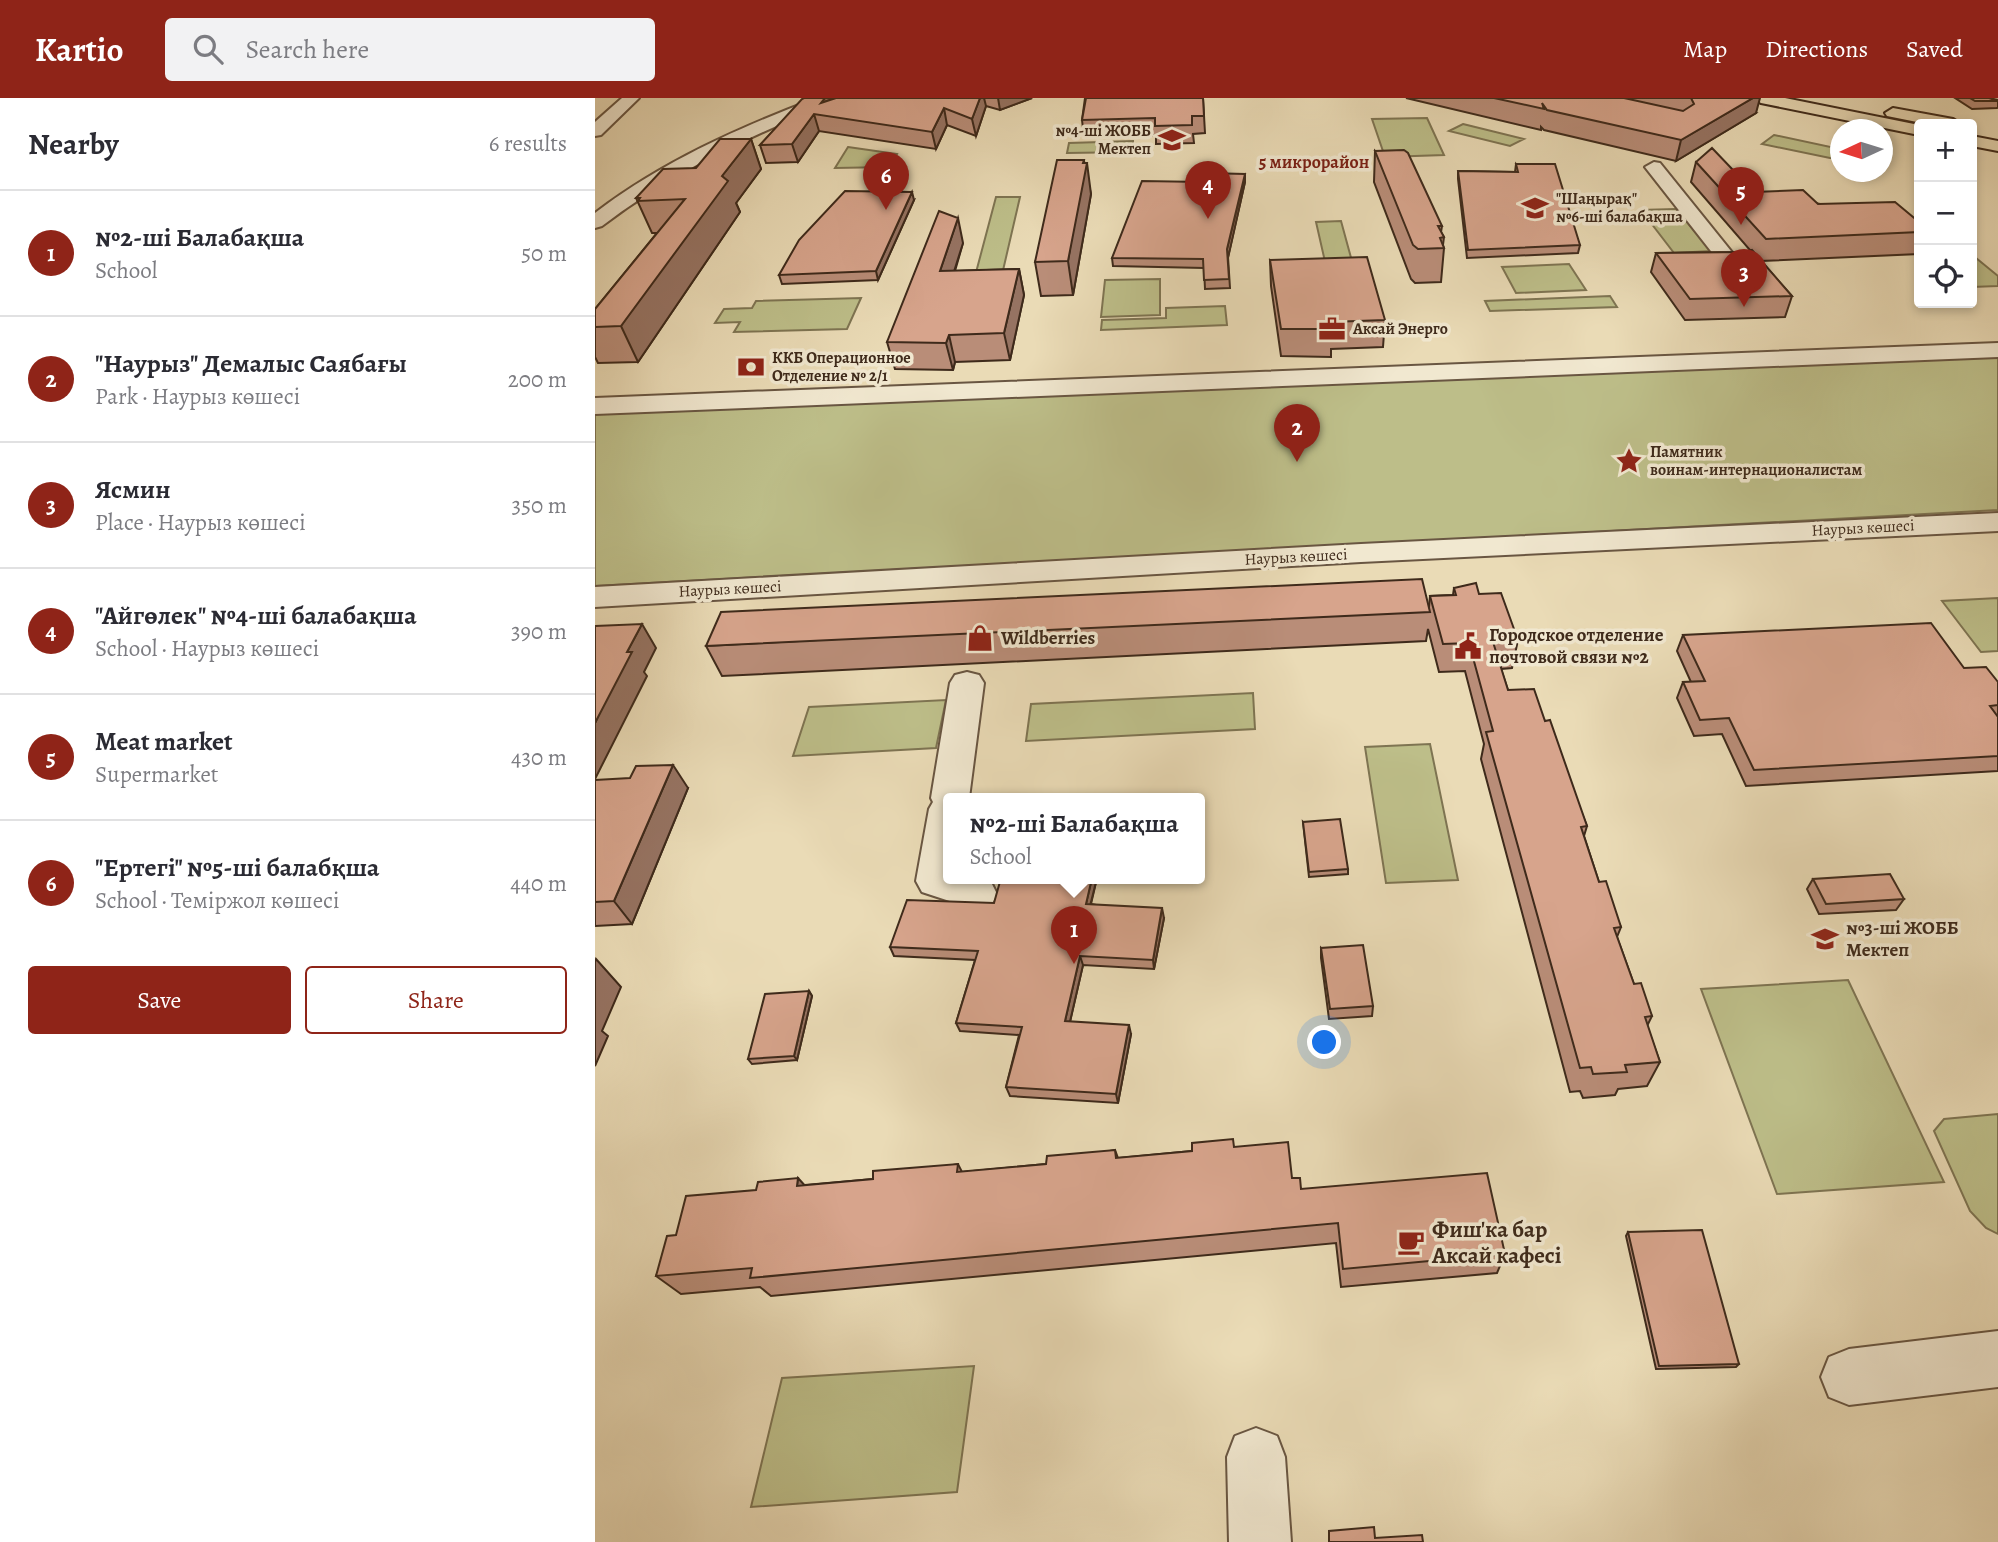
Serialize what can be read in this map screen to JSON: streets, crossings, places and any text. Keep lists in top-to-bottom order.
{
  "streets": {
    "street": ["Наурыз көшесі"]
  },
  "districts": ["5 микрорайон"],
  "places": {
    "school or university": ["№4-ші ЖОББ Мектеп", "\"Шаңырақ\" №6-ші балабақша", "№3-ші ЖОББ Мектеп"],
    "office": ["Аксай Энерго"],
    "bank": ["ККБ Операционное Отделение № 2/1"],
    "place": ["Памятник воинам-интернационалистам"],
    "shop": ["Wildberries"],
    "public building": ["Городское отделение почтовой связи №2"],
    "cafe": ["Фиш'ка бар Аксай кафесi"]
  },
  "north": "left",
  "page": {
    "header": "Kartio",
    "search": "Search here",
    "nav": ["Map", "Directions", "Saved"],
    "heading": ["Nearby", "6 results"],
    "map_buttons": ["+", "−"],
    "pins": [
      "6",
      "4",
      "5",
      "3",
      "2",
      "1"
    ],
    "list": [
      {
        "mark": "1",
        "name": "№2-ші Балабақша",
        "note": "School",
        "value": "50 m"
      },
      {
        "mark": "2",
        "name": "\"Наурыз\" Демалыс Саябағы",
        "note": "Park · Наурыз көшесі",
        "value": "200 m"
      },
      {
        "mark": "3",
        "name": "Ясмин",
        "note": "Place · Наурыз көшесі",
        "value": "350 m"
      },
      {
        "mark": "4",
        "name": "\"Айгөлек\" №4-ші балабақша",
        "note": "School · Наурыз көшесі",
        "value": "390 m"
      },
      {
        "mark": "5",
        "name": "Meat market",
        "note": "Supermarket",
        "value": "430 m"
      },
      {
        "mark": "6",
        "name": "\"Ертегі\" №5-ші балабқша",
        "note": "School · Теміржол көшесі",
        "value": "440 m"
      }
    ],
    "popup": ["№2-ші Балабақша", "School"],
    "buttons": ["Save", "Share"]
  }
}
